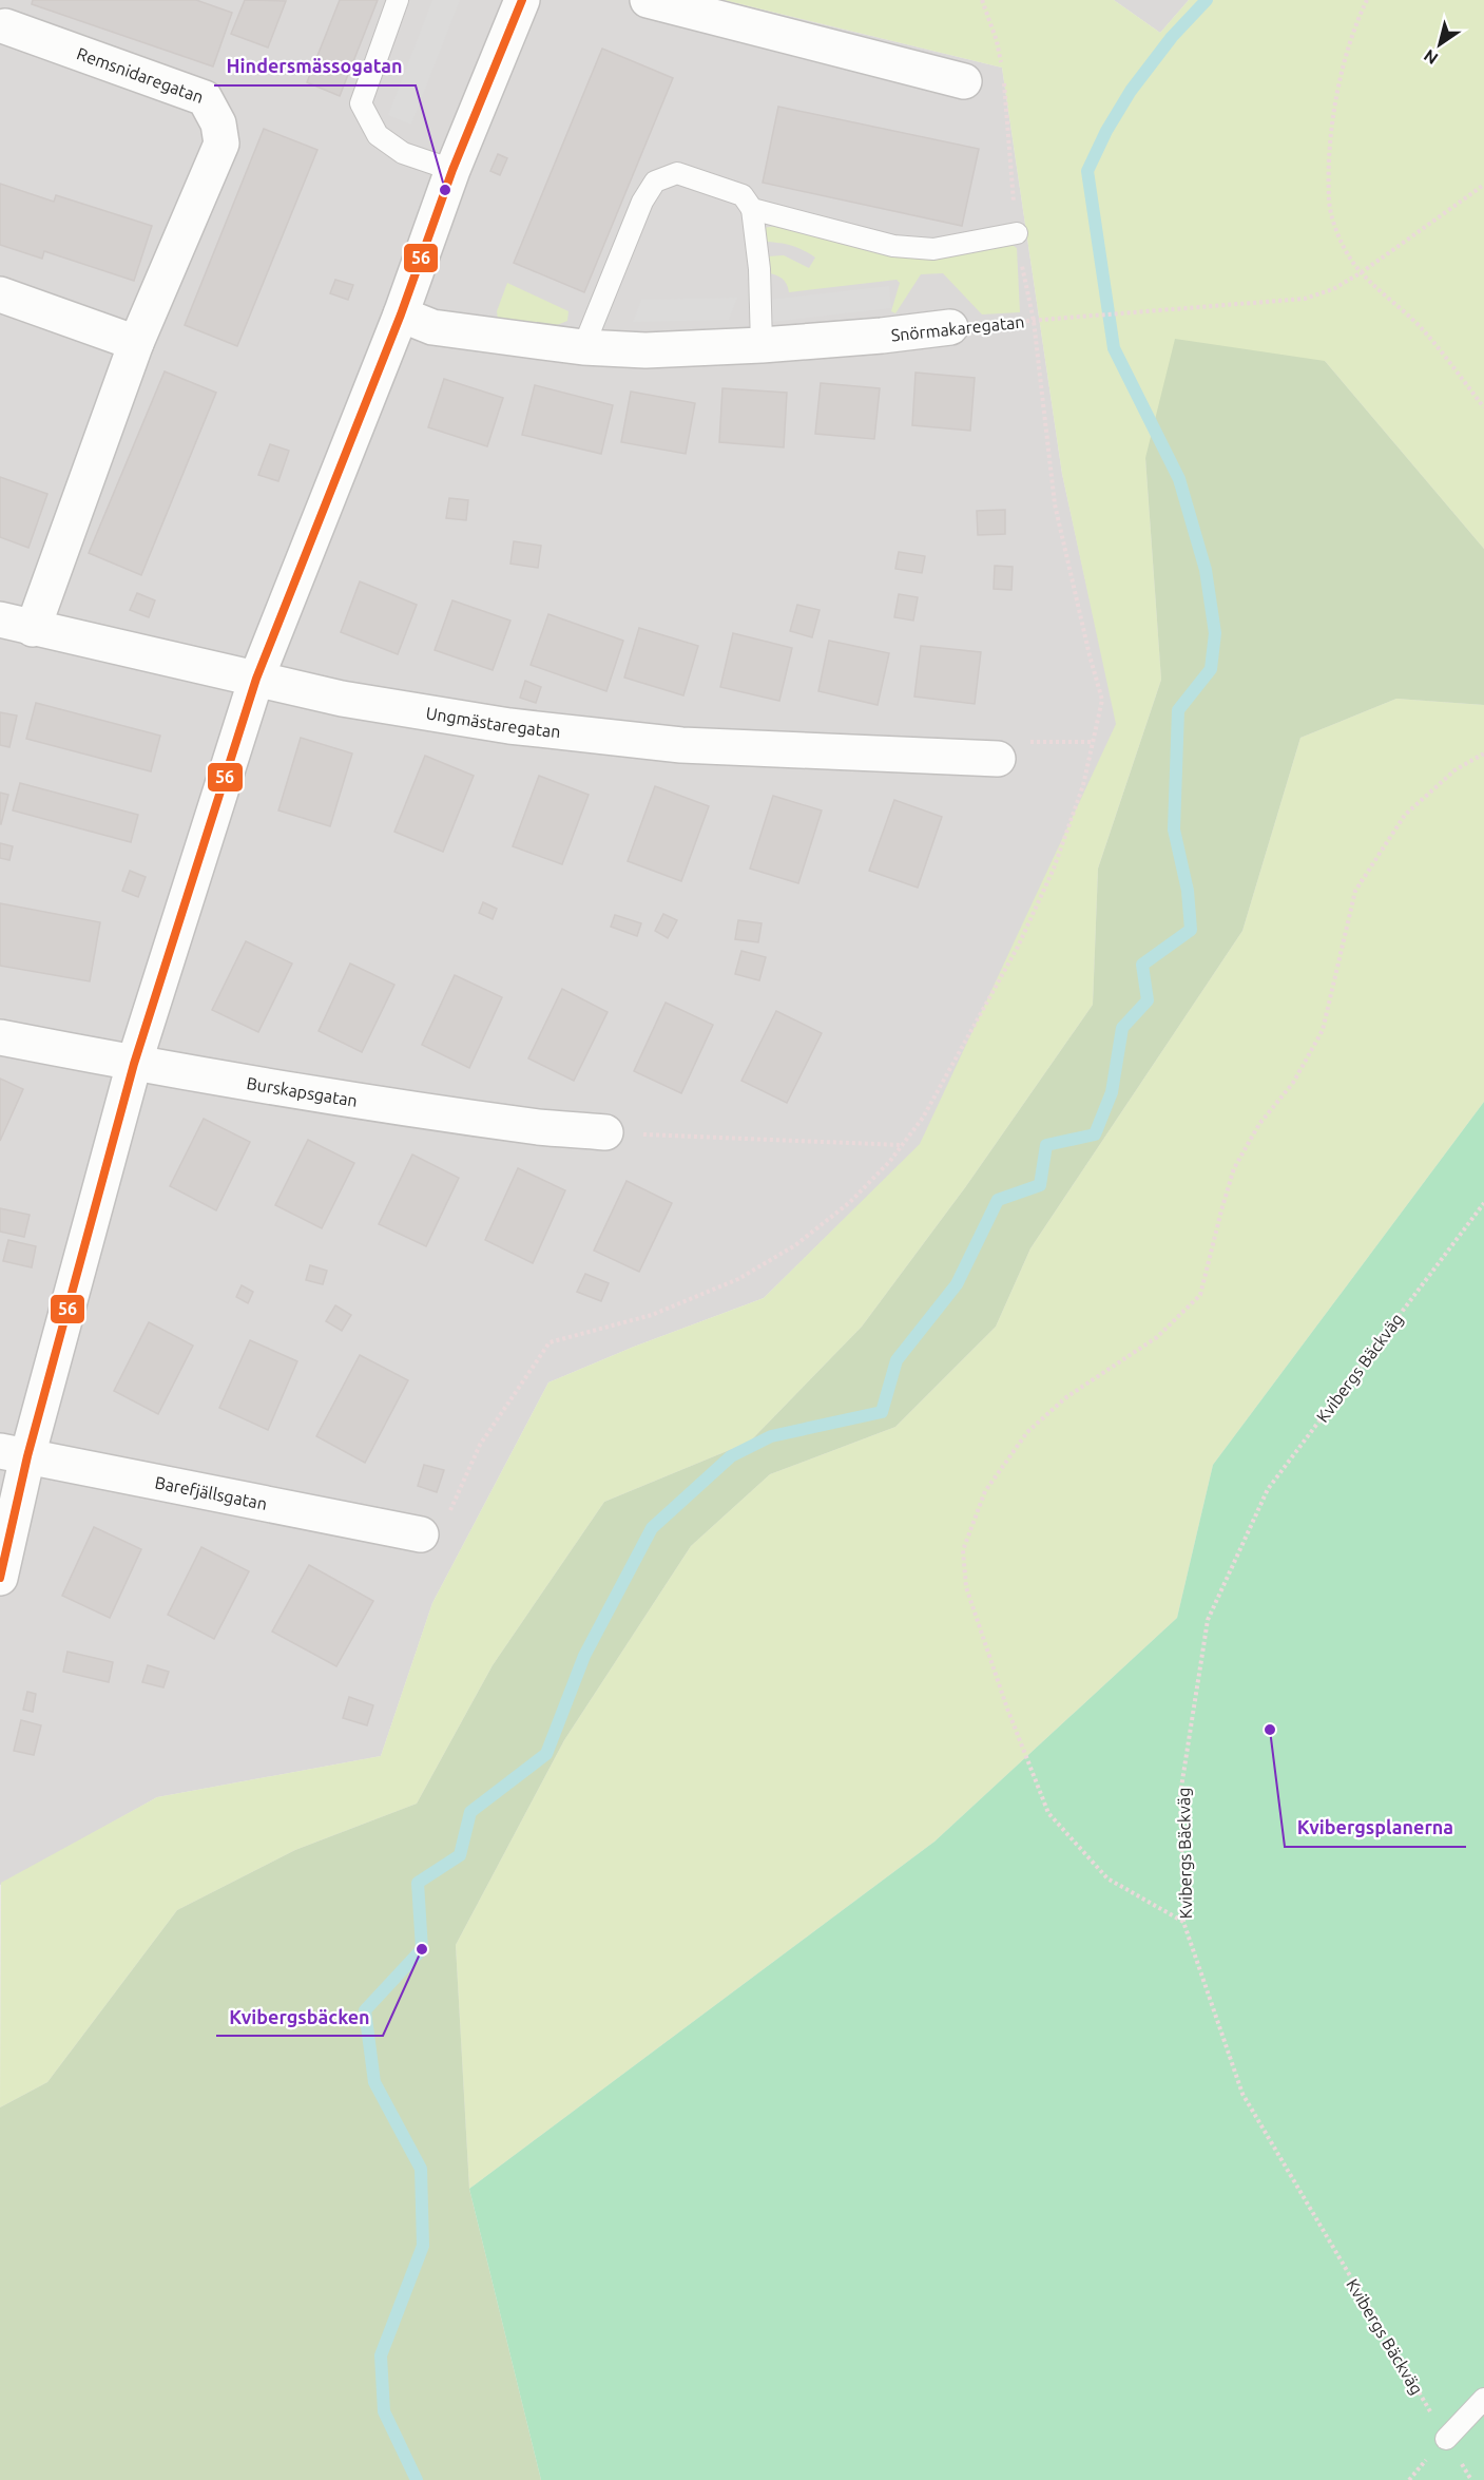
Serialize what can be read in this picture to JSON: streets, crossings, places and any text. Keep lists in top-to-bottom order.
{
  "streets": {
    "street": [
      "Remsnidaregatan",
      "Snörmakaregatan",
      "Ungmästaregatan",
      "Burskapsgatan",
      "Barefjällsgatan"
    ],
    "path": ["Kvibergs Bäckväg"]
  },
  "crossings": [
    ["Remsnidaregatan", "Ungmästaregatan"]
  ],
  "places": ["Hindersmässogatan", "Kvibergsplanerna", "Kvibergsbäcken"],
  "lines": ["transit line 56"],
  "north": "bottom left"
}
